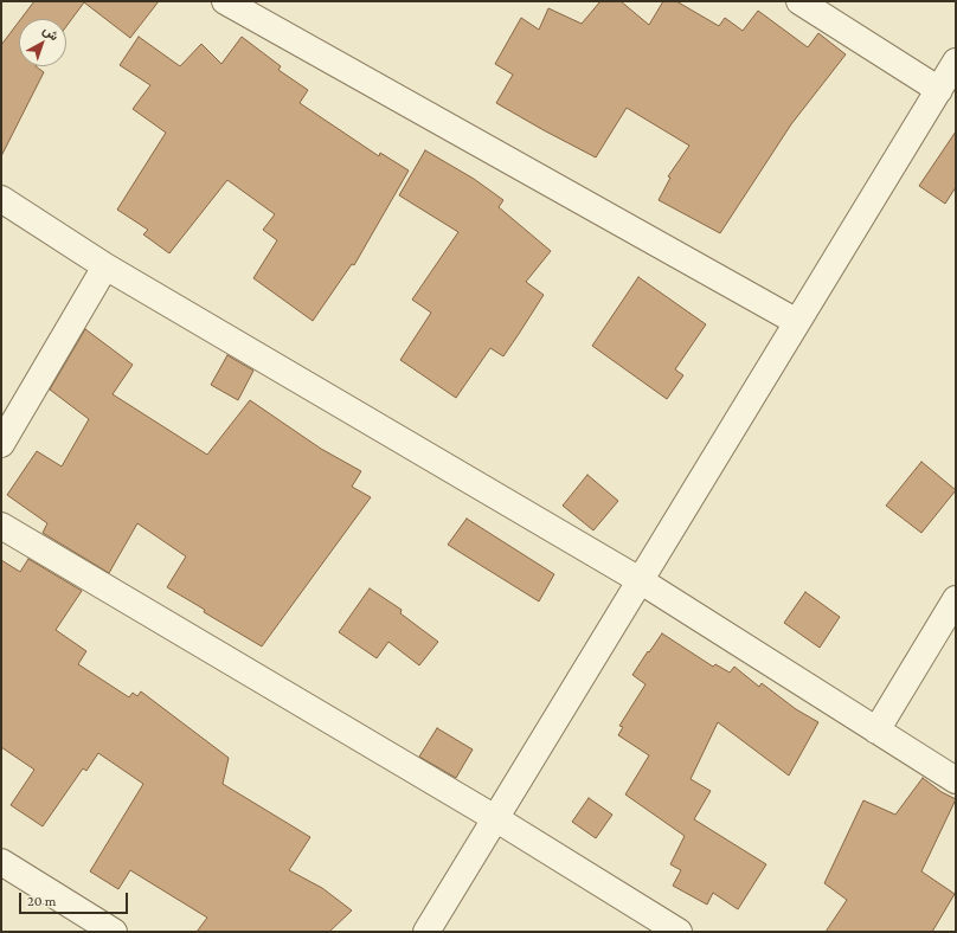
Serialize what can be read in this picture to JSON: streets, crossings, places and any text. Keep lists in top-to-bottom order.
{
  "scale_bar": "20 m",
  "north": "top right"
}
